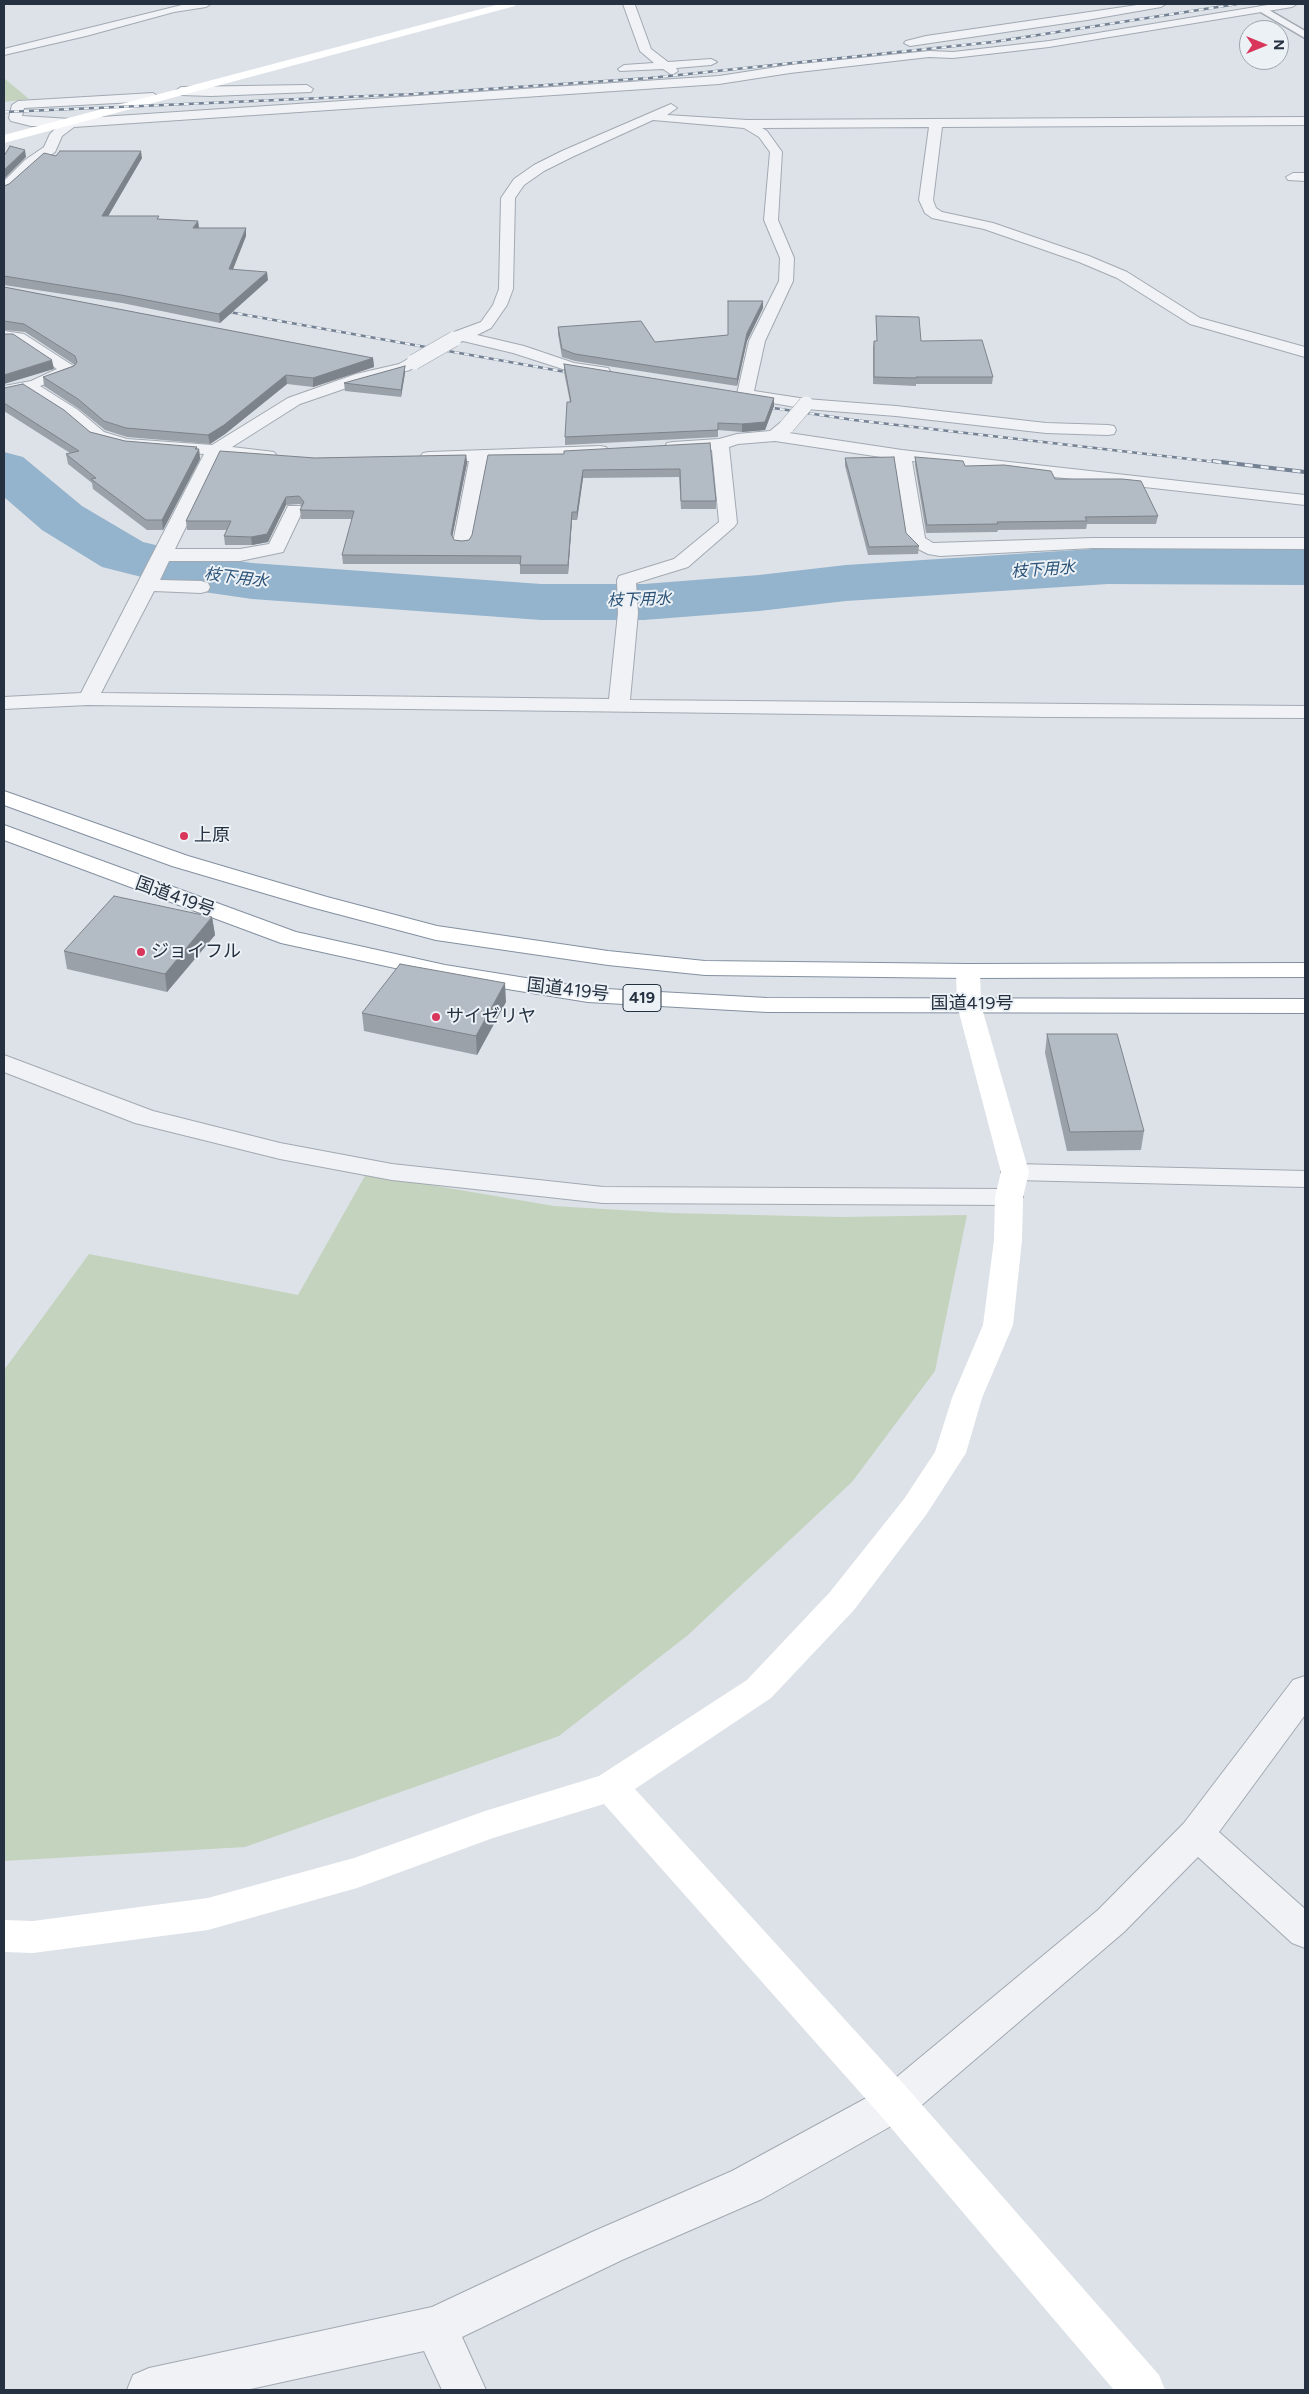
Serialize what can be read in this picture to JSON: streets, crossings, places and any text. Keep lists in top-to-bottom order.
{
  "streets": {
    "main road": ["国道419号", "419"]
  },
  "water": ["枝下用水"],
  "places": ["上原", "ジョイフル", "サイゼリヤ"],
  "north": "right"
}
